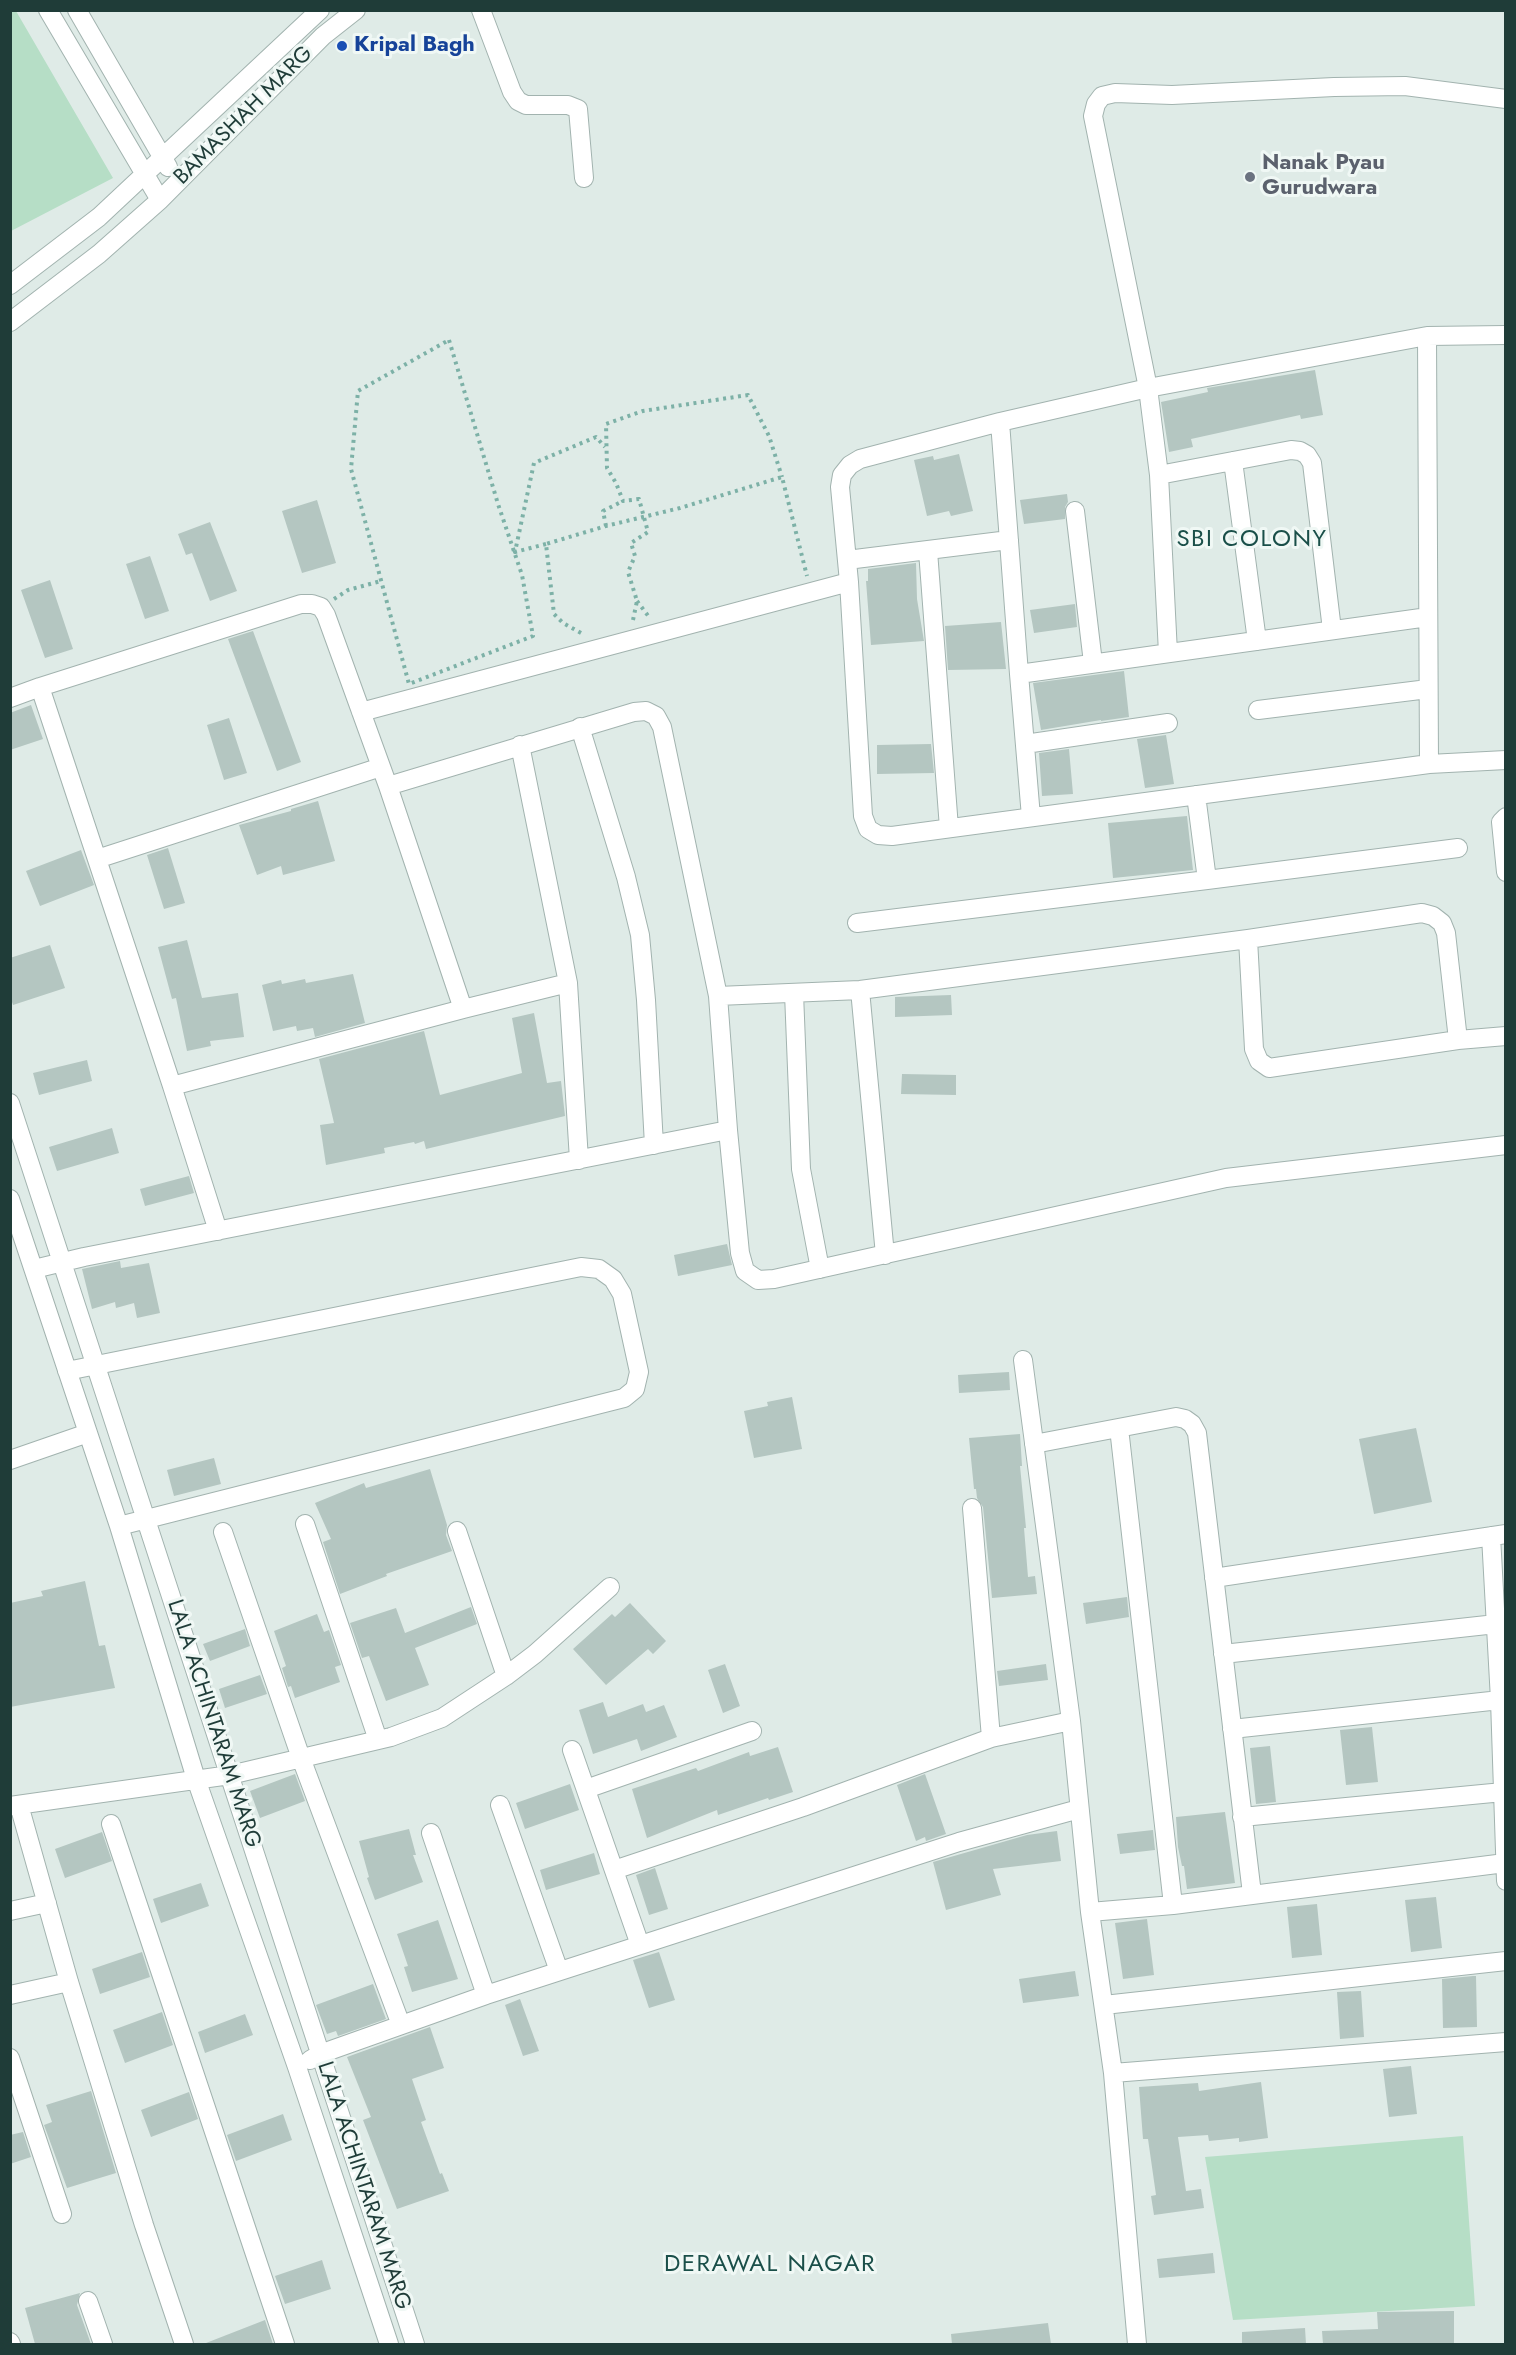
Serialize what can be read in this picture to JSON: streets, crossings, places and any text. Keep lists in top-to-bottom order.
{
  "streets": {
    "street": ["BAMASHAH MARG", "LALA ACHINTARAM MARG"]
  },
  "districts": ["SBI COLONY", "DERAWAL NAGAR"],
  "places": ["Kripal Bagh", "Nanak Pyau Gurudwara"]
}
